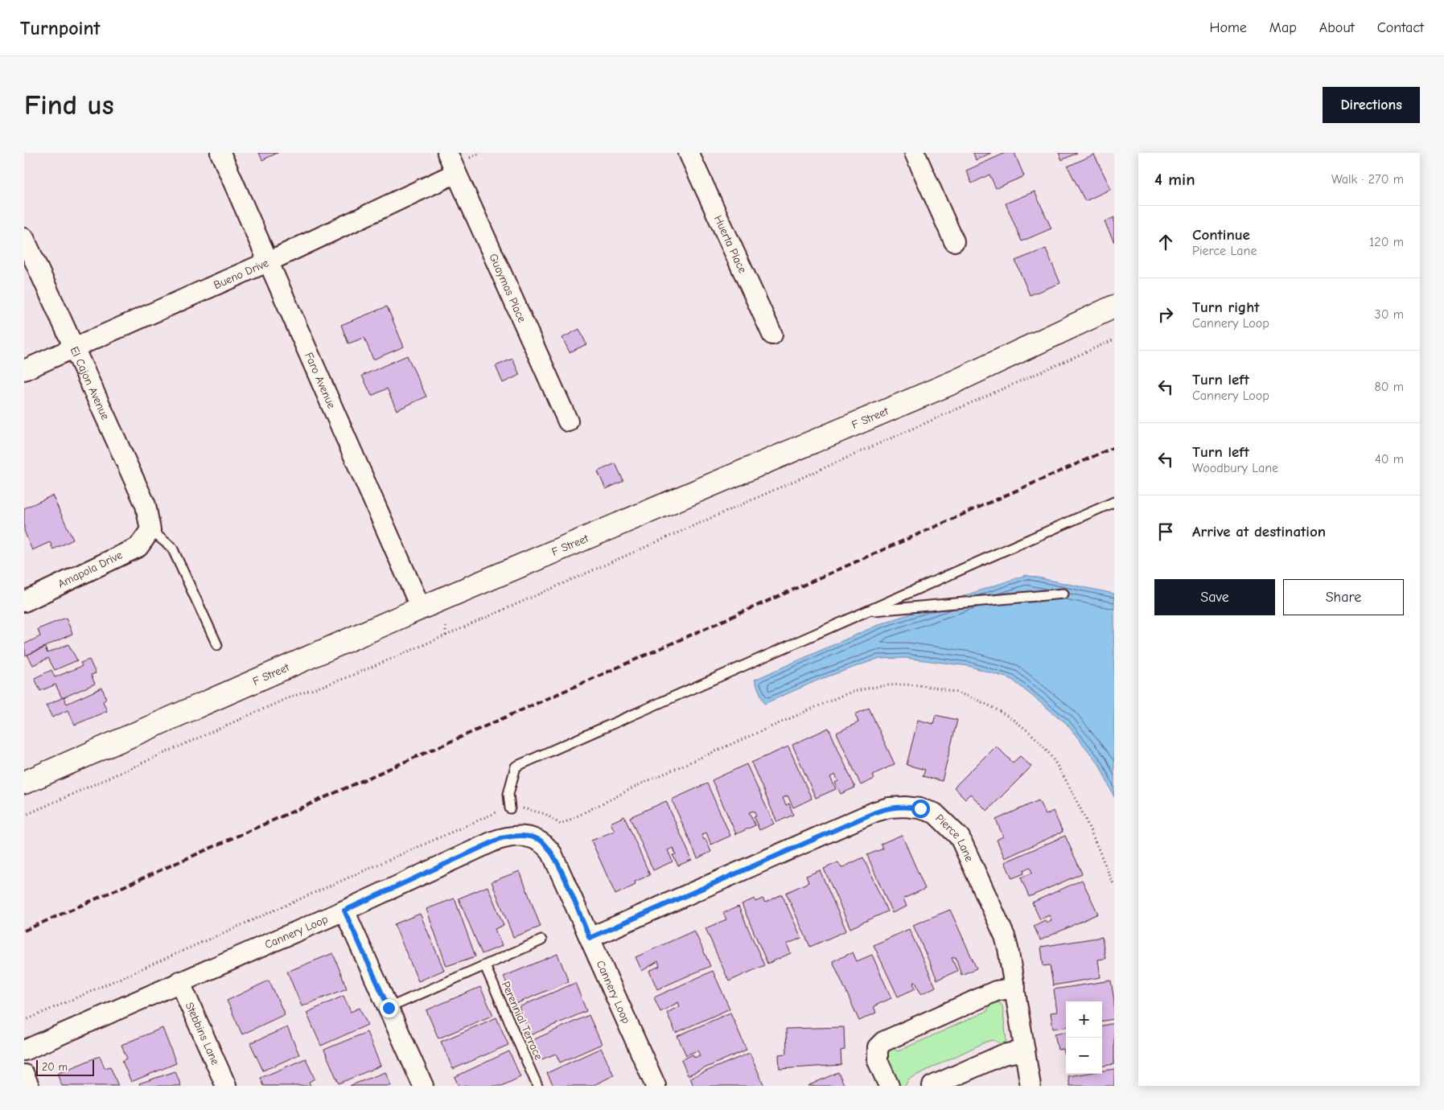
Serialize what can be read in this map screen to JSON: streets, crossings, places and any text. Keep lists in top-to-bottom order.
{
  "streets": {
    "street": [
      "Huerta Place",
      "Bueno Drive",
      "Guaymas Place",
      "Faro Avenue",
      "El Cajon Avenue",
      "F Street",
      "Amapola Drive",
      "Pierce Lane",
      "Cannery Loop",
      "Stebbins Lane"
    ],
    "lane": ["Perennial Terrace"]
  },
  "crossings": [
    ["Bueno Drive", "Guaymas Place"],
    ["Bueno Drive", "Faro Avenue"],
    ["Bueno Drive", "El Cajon Avenue"],
    ["Faro Avenue", "F Street"],
    ["El Cajon Avenue", "Amapola Drive"],
    ["Pierce Lane", "Cannery Loop"],
    ["Cannery Loop", "Stebbins Lane"]
  ],
  "scale_bar": "20 m",
  "page": {
    "header": "Turnpoint",
    "nav": [
      "Home",
      "Map",
      "About",
      "Contact"
    ],
    "buttons": [
      "Directions",
      ["Save", "Share"]
    ],
    "title": "Find us",
    "heading": ["4 min", "Walk · 270 m"],
    "list": [
      ["Continue", "Pierce Lane", "120 m"],
      ["Turn right", "Cannery Loop", "30 m"],
      ["Turn left", "Cannery Loop", "80 m"],
      ["Turn left", "Woodbury Lane", "40 m"],
      "Arrive at destination"
    ],
    "map_buttons": ["+", "−"],
    "scale": "20 m"
  }
}
